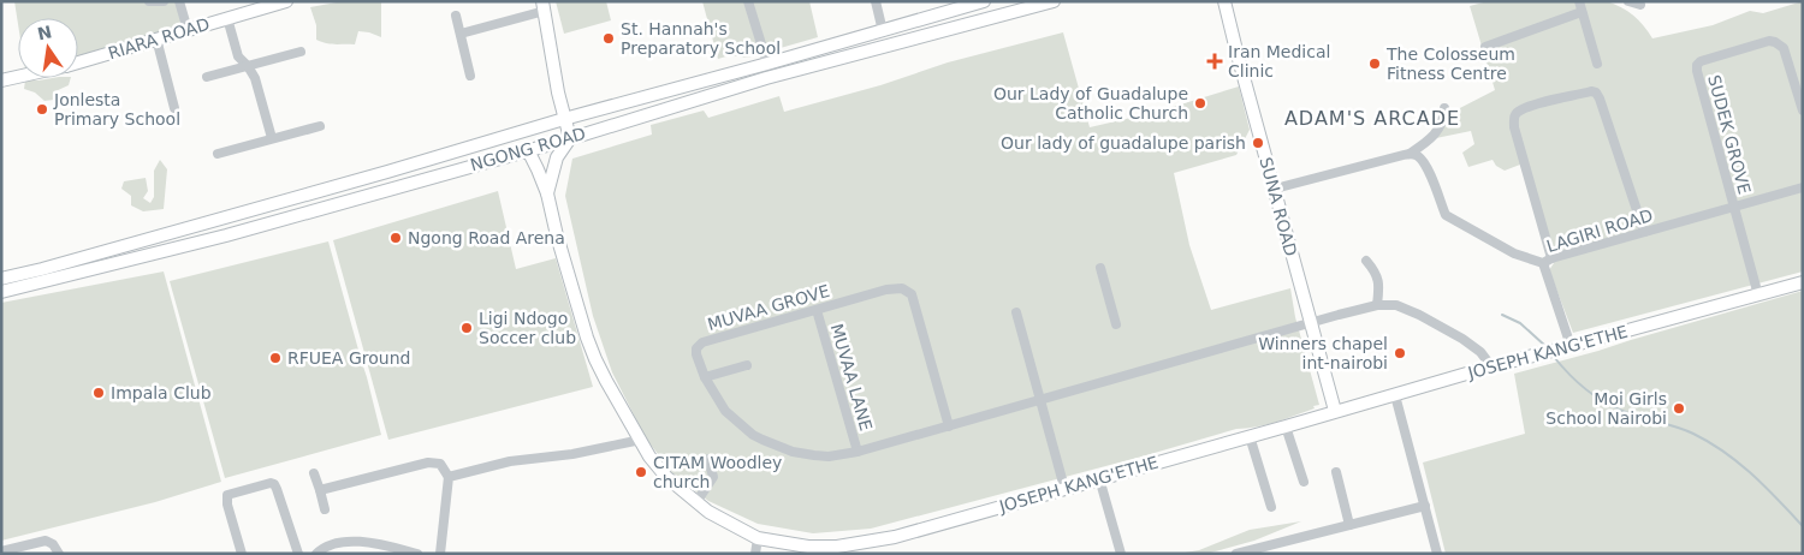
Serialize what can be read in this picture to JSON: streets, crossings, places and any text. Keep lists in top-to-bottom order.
{
  "streets": {
    "street": [
      "RIARA ROAD",
      "SUDEK GROVE",
      "NGONG ROAD",
      "SUNA ROAD",
      "LAGIRI ROAD",
      "MUVAA GROVE",
      "JOSEPH KANG'ETHE",
      "MUVAA LANE"
    ]
  },
  "crossings": [
    ["SUDEK GROVE", "LAGIRI ROAD"],
    ["SUDEK GROVE", "JOSEPH KANG'ETHE"],
    ["NGONG ROAD", "JOSEPH KANG'ETHE"],
    ["SUNA ROAD", "JOSEPH KANG'ETHE"],
    ["MUVAA GROVE", "MUVAA LANE"]
  ],
  "districts": ["ADAM'S ARCADE"],
  "places": {
    "other": [
      "St. Hannah's Preparatory School",
      "The Colosseum Fitness Centre",
      "Our Lady of Guadalupe Catholic Church",
      "Jonlesta Primary School",
      "Our lady of guadalupe parish",
      "Ngong Road Arena",
      "Ligi Ndogo Soccer club",
      "Winners chapel int-nairobi",
      "RFUEA Ground",
      "Impala Club",
      "Moi Girls School Nairobi",
      "CITAM Woodley church"
    ],
    "health": ["Iran Medical Clinic"]
  },
  "north": "top"
}
